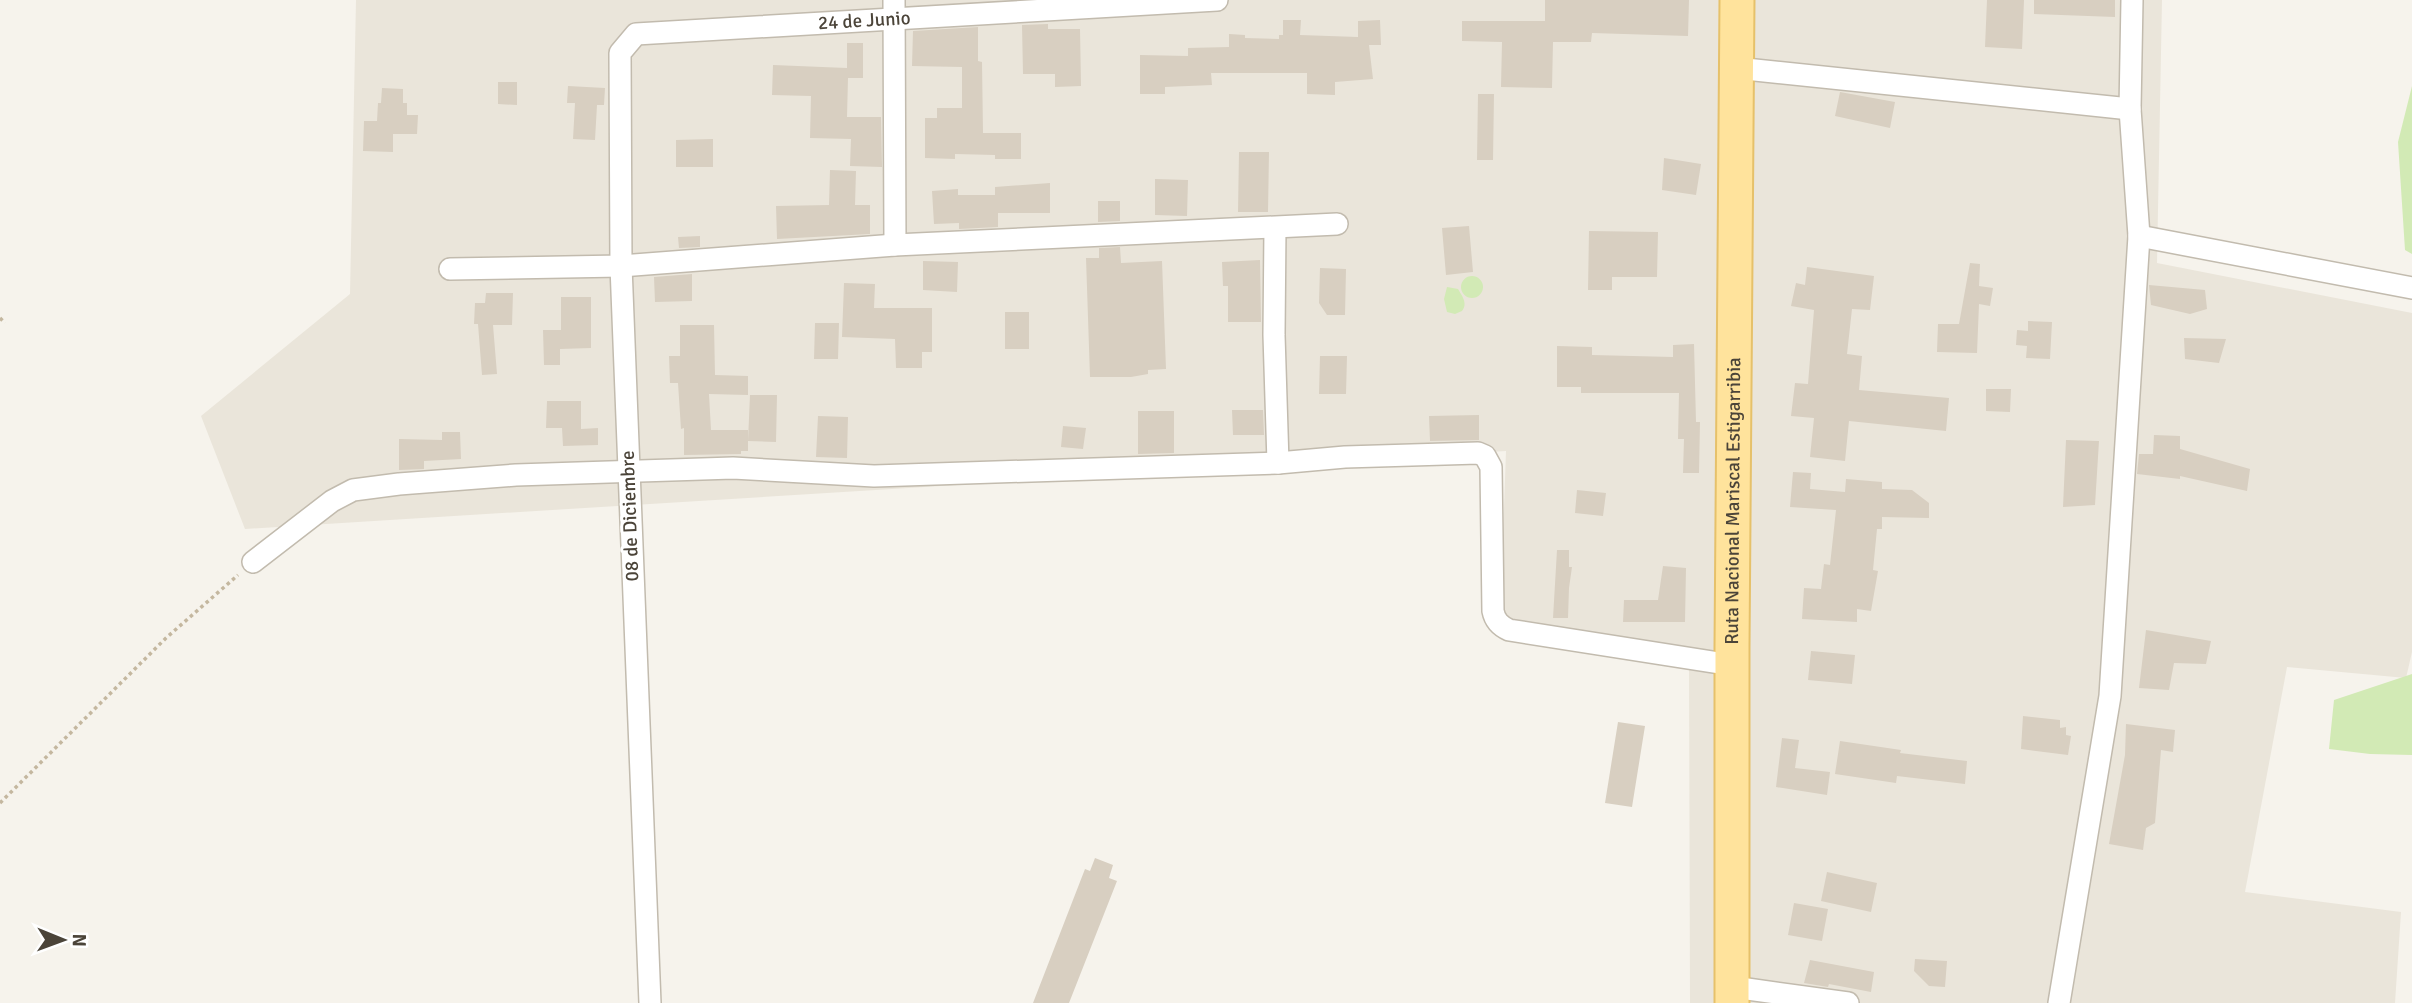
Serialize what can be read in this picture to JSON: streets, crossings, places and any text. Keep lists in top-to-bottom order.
{
  "streets": {
    "main road": ["Ruta Nacional Mariscal Estigarribia"],
    "street": ["24 de Junio", "08 de Diciembre"]
  },
  "crossings": [
    ["24 de Junio", "08 de Diciembre"]
  ],
  "north": "right"
}
